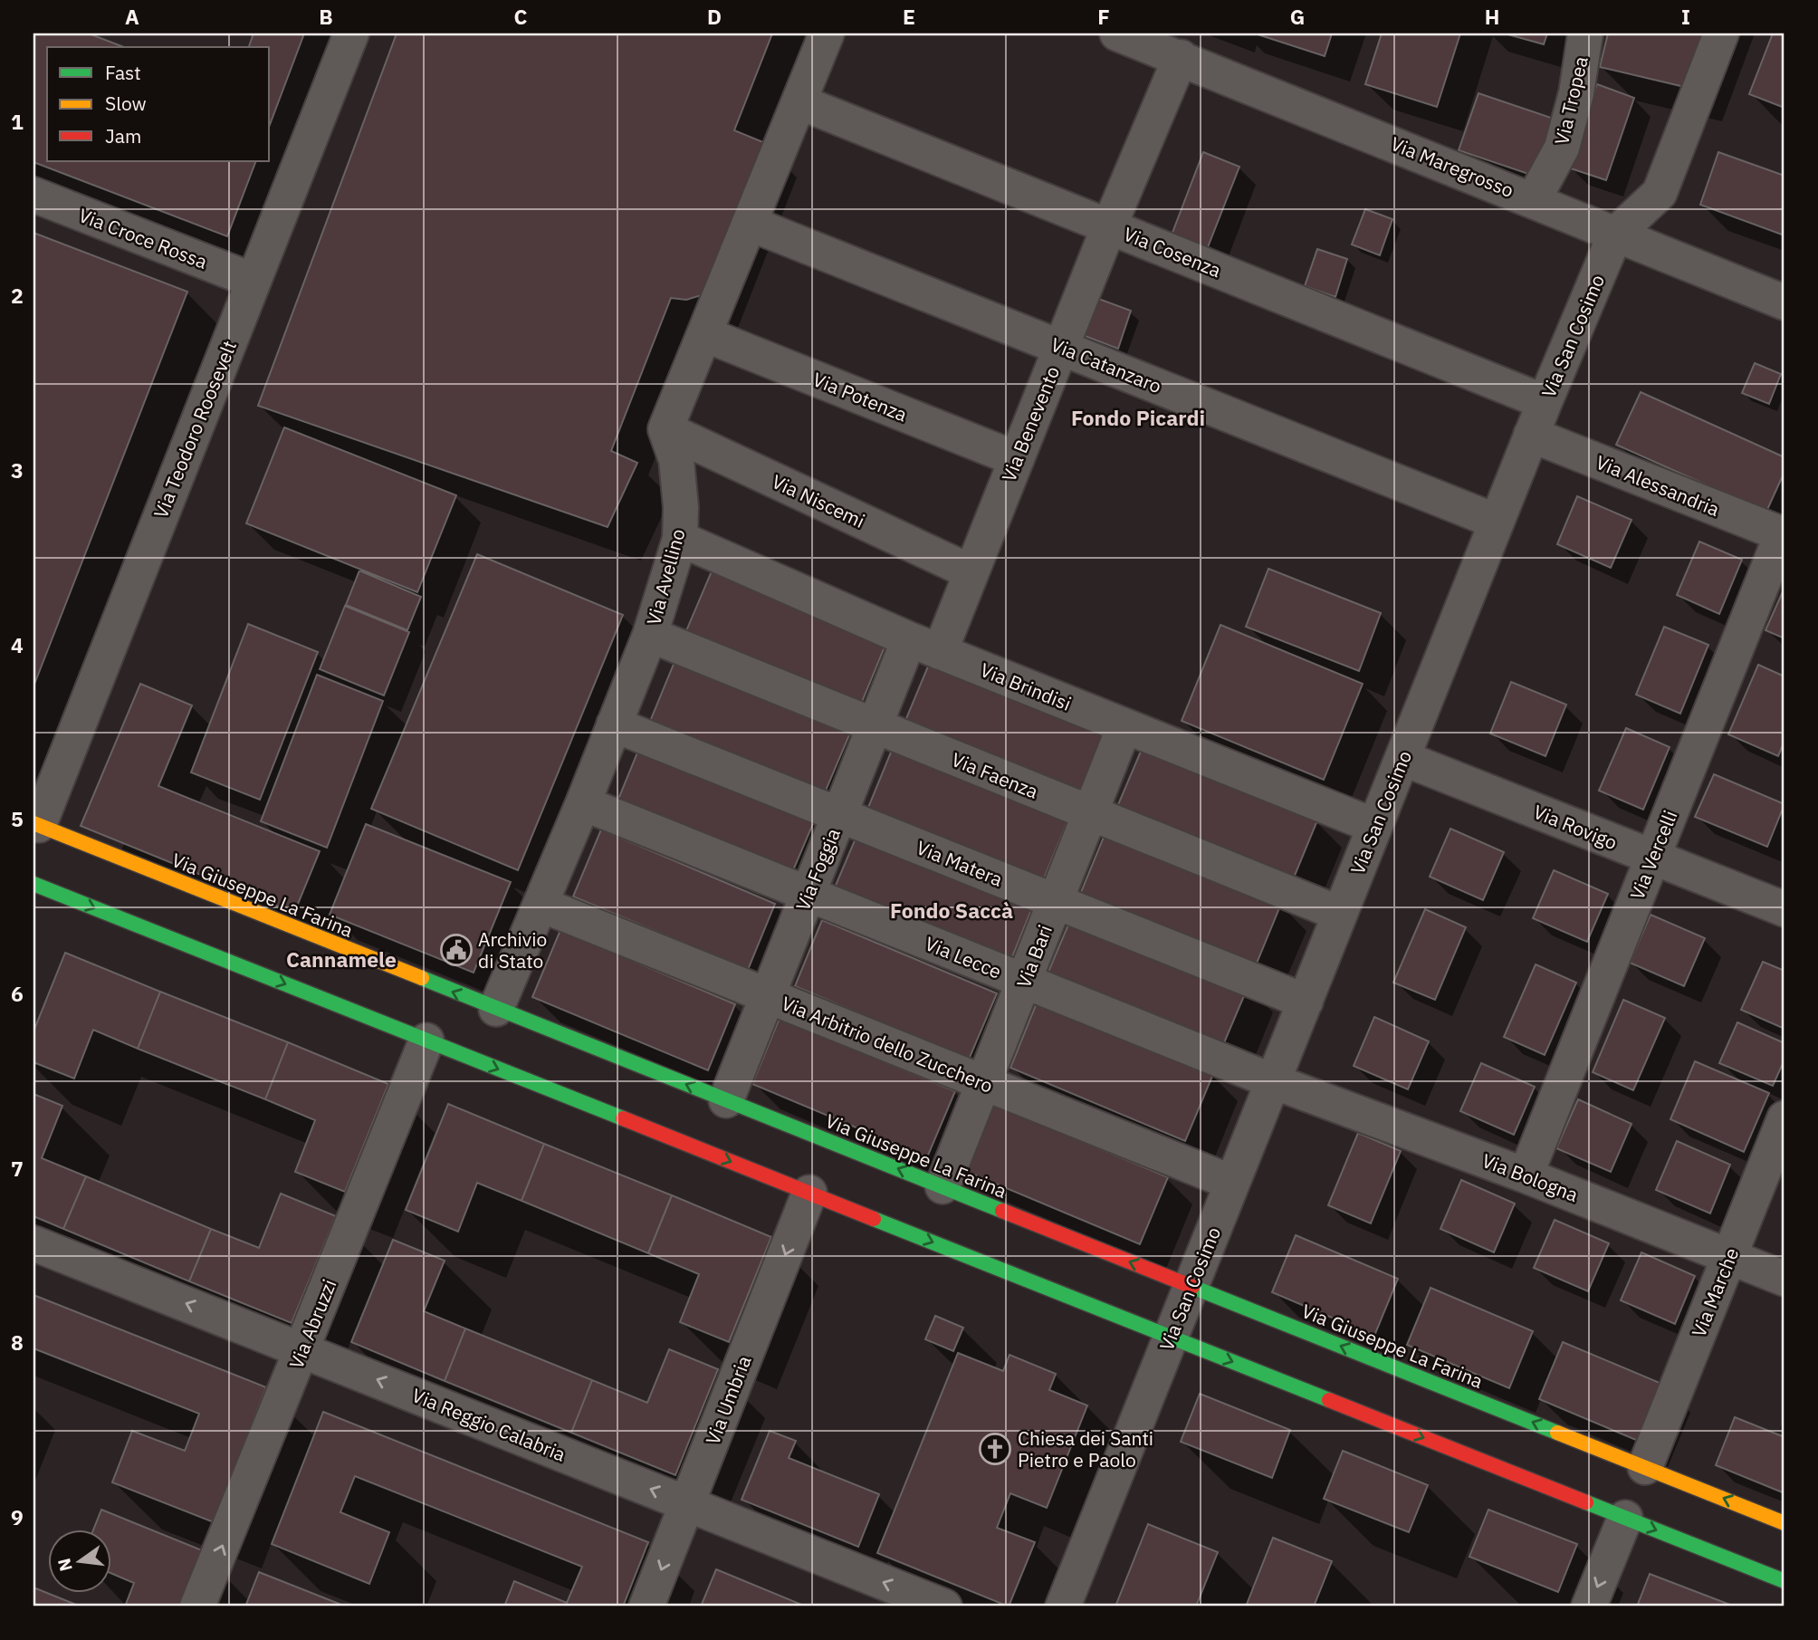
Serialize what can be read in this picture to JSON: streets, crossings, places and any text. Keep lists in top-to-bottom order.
{
  "streets": {
    "main road": ["Via Giuseppe La Farina"],
    "street": [
      "Via Tropea",
      "Via Maregrosso",
      "Via Croce Rossa",
      "Via Cosenza",
      "Via San Cosimo",
      "Via Catanzaro",
      "Via Potenza",
      "Via Benevento",
      "Via Teodoro Roosevelt",
      "Via Alessandria",
      "Via Niscemi",
      "Via Avellino",
      "Via Brindisi",
      "Via Faenza",
      "Via Rovigo",
      "Via Vercelli",
      "Via Matera",
      "Via Foggia",
      "Via Bari",
      "Via Lecce",
      "Via Arbitrio dello Zucchero",
      "Via Bologna",
      "Via Marche",
      "Via Abruzzi",
      "Via Umbria",
      "Via Reggio Calabria"
    ]
  },
  "crossings": [
    ["Via Tropea", "Via Maregrosso"],
    ["Via Maregrosso", "Via San Cosimo"],
    ["Via Maregrosso", "Via Benevento"],
    ["Via Croce Rossa", "Via Teodoro Roosevelt"],
    ["Via Cosenza", "Via San Cosimo"],
    ["Via Cosenza", "Via Benevento"],
    ["Via San Cosimo", "Via Catanzaro"],
    ["Via San Cosimo", "Via Alessandria"],
    ["Via San Cosimo", "Via Brindisi"],
    ["Via San Cosimo", "Via Faenza"],
    ["Via San Cosimo", "Via Rovigo"],
    ["Via San Cosimo", "Via Matera"],
    ["Via San Cosimo", "Via Giuseppe La Farina"],
    ["Via San Cosimo", "Via Lecce"],
    ["Via San Cosimo", "Via Arbitrio dello Zucchero"],
    ["Via San Cosimo", "Via Bologna"],
    ["Via Catanzaro", "Via Benevento"],
    ["Via Potenza", "Via Benevento"],
    ["Via Benevento", "Via Niscemi"],
    ["Via Benevento", "Via Brindisi"],
    ["Via Benevento", "Via Foggia"],
    ["Via Teodoro Roosevelt", "Via Giuseppe La Farina"],
    ["Via Alessandria", "Via Vercelli"],
    ["Via Niscemi", "Via Avellino"],
    ["Via Avellino", "Via Brindisi"],
    ["Via Avellino", "Via Faenza"],
    ["Via Avellino", "Via Matera"],
    ["Via Avellino", "Via Giuseppe La Farina"],
    ["Via Avellino", "Via Lecce"],
    ["Via Avellino", "Via Arbitrio dello Zucchero"],
    ["Via Brindisi", "Via Foggia"],
    ["Via Brindisi", "Via Bari"],
    ["Via Faenza", "Via Foggia"],
    ["Via Faenza", "Via Bari"],
    ["Via Rovigo", "Via Vercelli"],
    ["Via Vercelli", "Via Bologna"],
    ["Via Matera", "Via Foggia"],
    ["Via Matera", "Via Bari"],
    ["Via Foggia", "Via Giuseppe La Farina"],
    ["Via Foggia", "Via Lecce"],
    ["Via Foggia", "Via Arbitrio dello Zucchero"],
    ["Via Giuseppe La Farina", "Via Bari"],
    ["Via Giuseppe La Farina", "Via Marche"],
    ["Via Bari", "Via Lecce"],
    ["Via Bari", "Via Arbitrio dello Zucchero"],
    ["Via Lecce", "Via Bologna"],
    ["Via Bologna", "Via Marche"],
    ["Via Abruzzi", "Via Reggio Calabria"],
    ["Via Umbria", "Via Reggio Calabria"]
  ],
  "one_way": ["Via Abruzzi", "Via Umbria", "Via Reggio Calabria"],
  "districts": ["Fondo Picardi", "Fondo Saccà", "Cannamele"],
  "places": {
    "public building": ["Archivio di Stato"],
    "church": ["Chiesa dei Santi Pietro e Paolo"]
  },
  "legend": ["Fast", "Slow", "Jam"],
  "north": "left",
  "grid": {
    "columns": [
      "A",
      "B",
      "C",
      "D",
      "E",
      "F",
      "G",
      "H",
      "I"
    ],
    "rows": [
      "1",
      "2",
      "3",
      "4",
      "5",
      "6",
      "7",
      "8",
      "9"
    ]
  }
}
